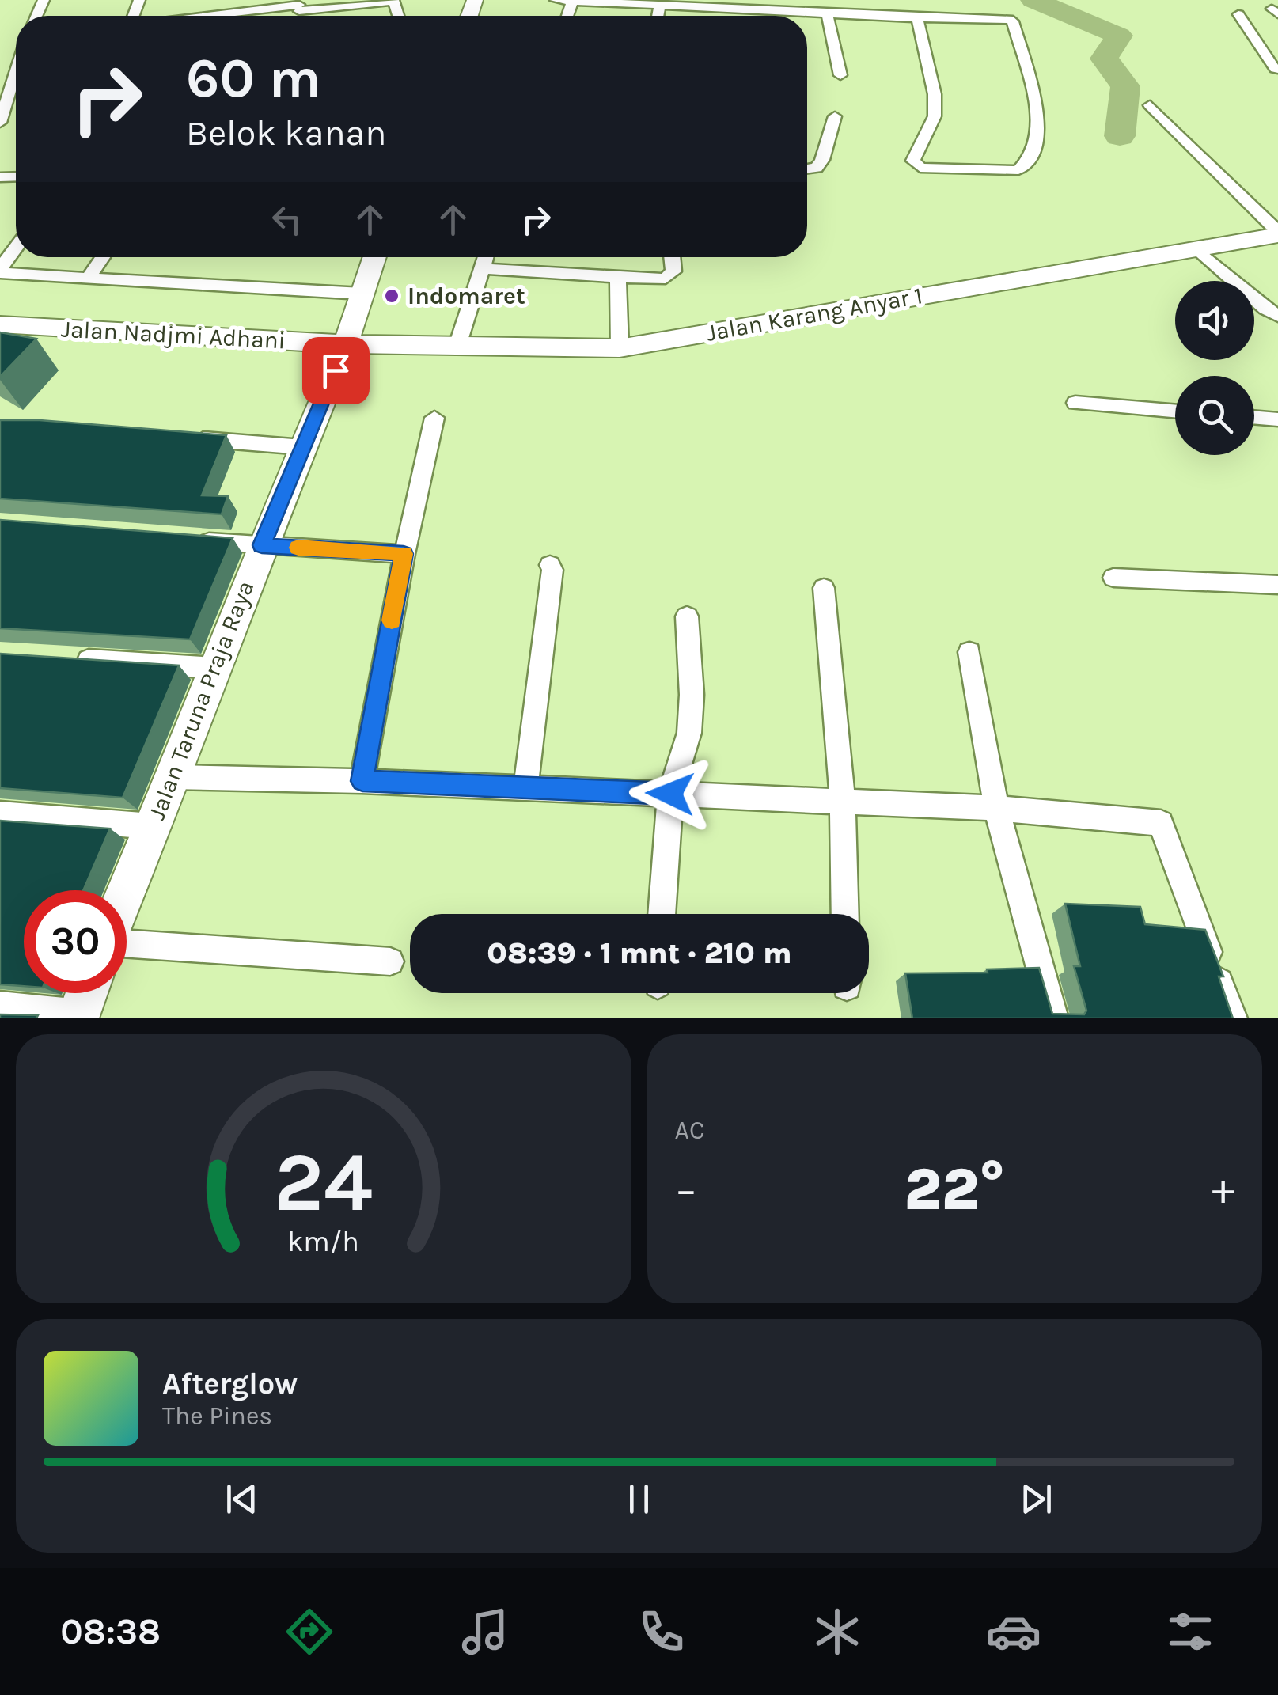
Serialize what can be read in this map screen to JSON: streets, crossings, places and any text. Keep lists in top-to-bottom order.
{
  "streets": {
    "main road": ["Jalan Karang Anyar 1", "Jalan Nadjmi Adhani", "Jalan Taruna Praja Raya"]
  },
  "crossings": [
    ["Jalan Karang Anyar 1", "Jalan Nadjmi Adhani"],
    ["Jalan Karang Anyar 1", "Jalan Taruna Praja Raya"],
    ["Jalan Nadjmi Adhani", "Jalan Taruna Praja Raya"]
  ],
  "places": ["Indomaret"],
  "page": {
    "turn": ["60 m", "Belok kanan"],
    "limit": "30",
    "trip": "08:39 · 1 mnt · 210 m",
    "tile": "AC",
    "heat": ["−", "22°", "+"],
    "song": ["Afterglow", "The Pines"],
    "tabs": "08:38",
    "gauge": ["24", "km/h"]
  }
}
